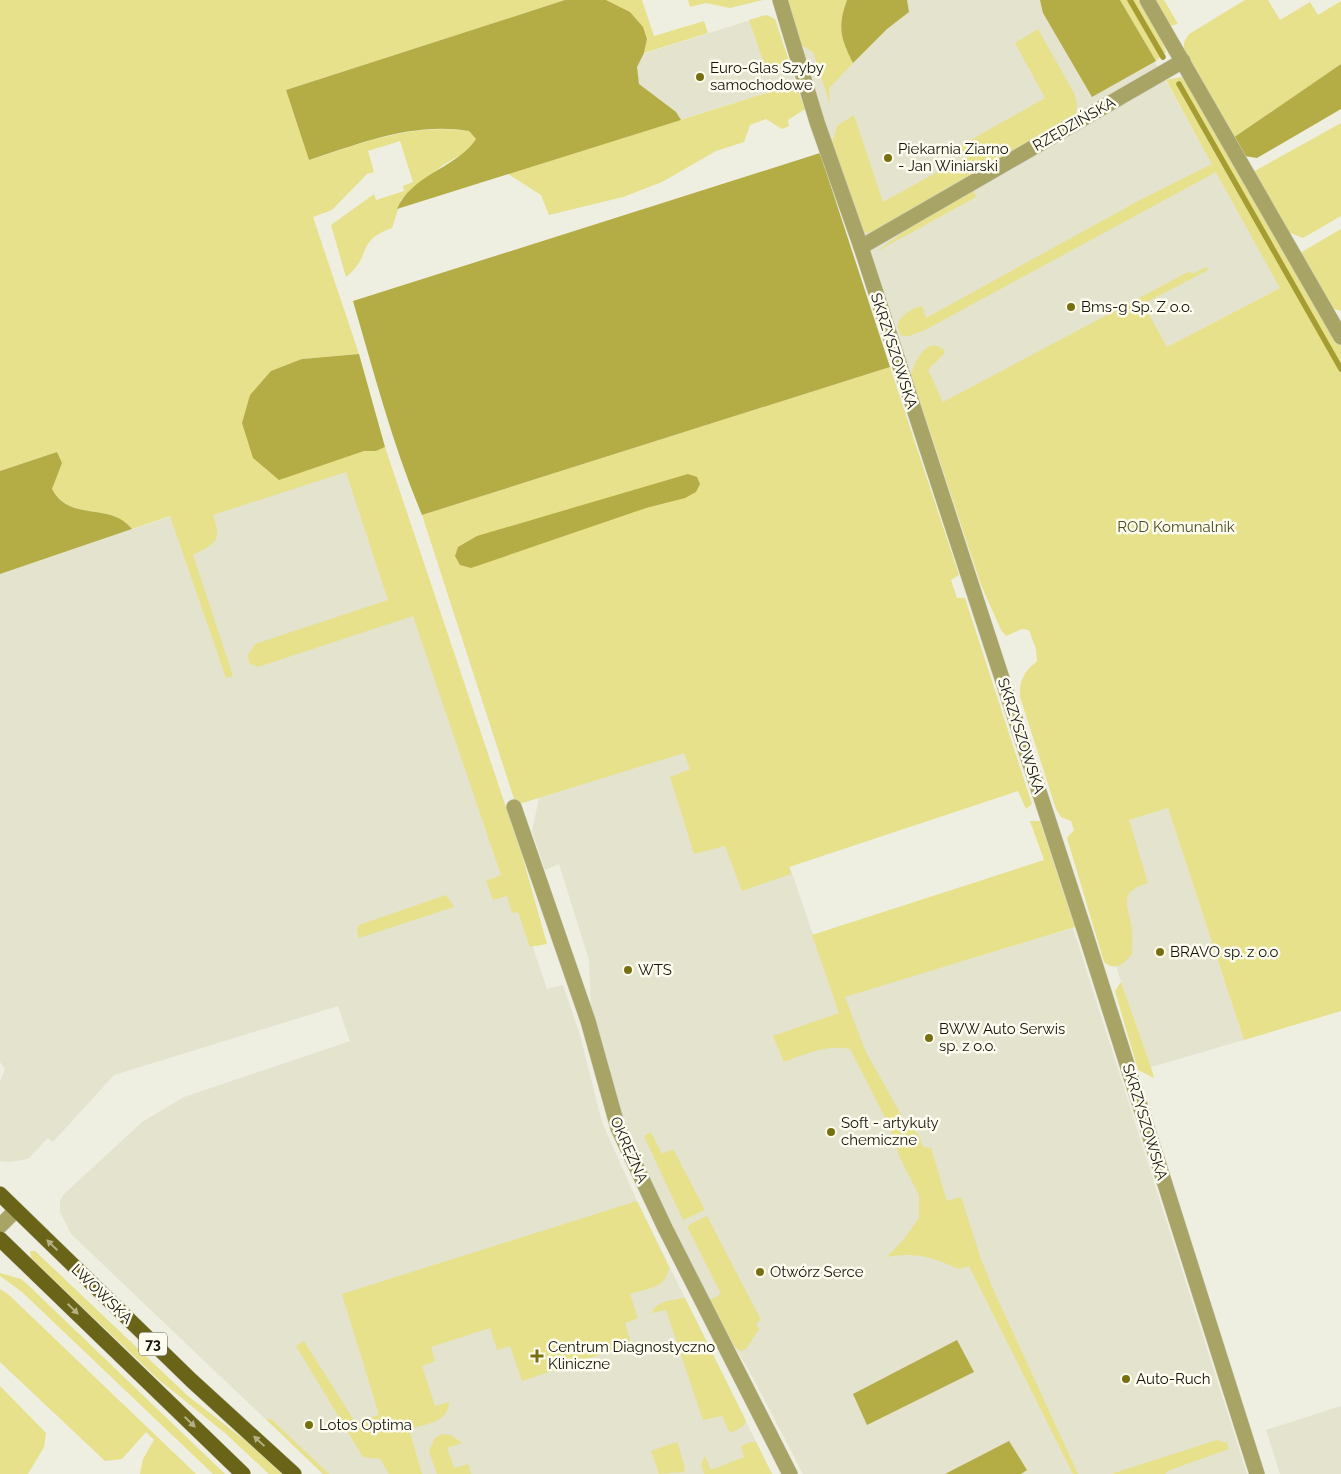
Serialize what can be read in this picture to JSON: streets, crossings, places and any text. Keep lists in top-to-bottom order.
{
  "streets": {
    "main road": ["LWOWSKA", "73"],
    "street": ["RZĘDZIŃSKA", "SKRZYSZOWSKA", "OKRĘŻNA"]
  },
  "crossings": [
    ["RZĘDZIŃSKA", "SKRZYSZOWSKA"]
  ],
  "parks": ["ROD Komunalnik"],
  "places": {
    "other": [
      "Euro-Glas Szyby samochodowe",
      "Piekarnia Ziarno - Jan Winiarski",
      "Bms-g Sp. Z o.o.",
      "BRAVO sp. z o.o",
      "WTS",
      "BWW Auto Serwis sp. z o.o.",
      "Soft - artykuły chemiczne",
      "Otwórz Serce",
      "Auto-Ruch",
      "Lotos Optima"
    ],
    "health": ["Centrum Diagnostyczno Kliniczne"]
  }
}
